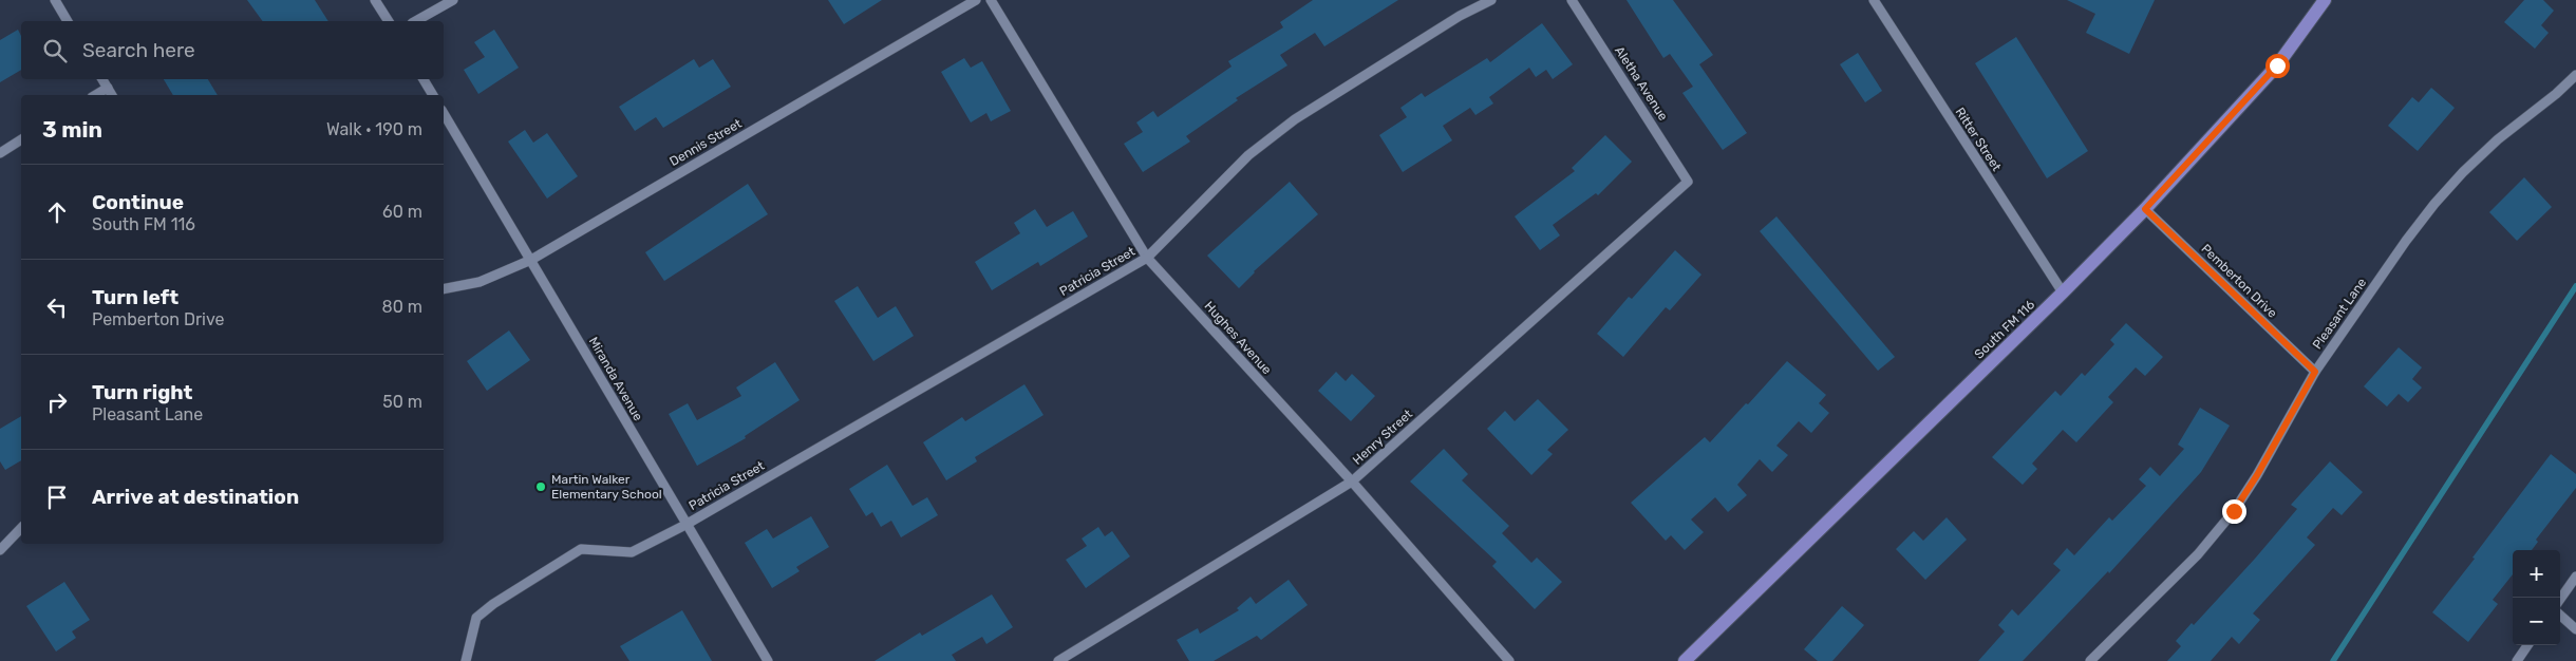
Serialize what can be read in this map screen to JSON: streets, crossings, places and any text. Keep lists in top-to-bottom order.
{
  "streets": {
    "main road": ["South FM 116"],
    "street": [
      "Aletha Avenue",
      "Ritter Street",
      "Dennis Street",
      "Patricia Street",
      "Pemberton Drive",
      "Pleasant Lane",
      "Hughes Avenue",
      "Miranda Avenue",
      "Henry Street"
    ]
  },
  "crossings": [
    ["Aletha Avenue", "Henry Street"],
    ["Ritter Street", "South FM 116"],
    ["Dennis Street", "Miranda Avenue"],
    ["Patricia Street", "Hughes Avenue"],
    ["Patricia Street", "Miranda Avenue"],
    ["Pemberton Drive", "Pleasant Lane"],
    ["Pemberton Drive", "South FM 116"],
    ["Hughes Avenue", "Henry Street"]
  ],
  "places": ["Martin Walker Elementary School"],
  "page": {
    "search": "Search here",
    "heading": ["3 min", "Walk · 190 m"],
    "list": [
      ["Continue", "South FM 116", "60 m"],
      ["Turn left", "Pemberton Drive", "80 m"],
      ["Turn right", "Pleasant Lane", "50 m"],
      "Arrive at destination"
    ],
    "map_buttons": ["+", "−"]
  }
}
